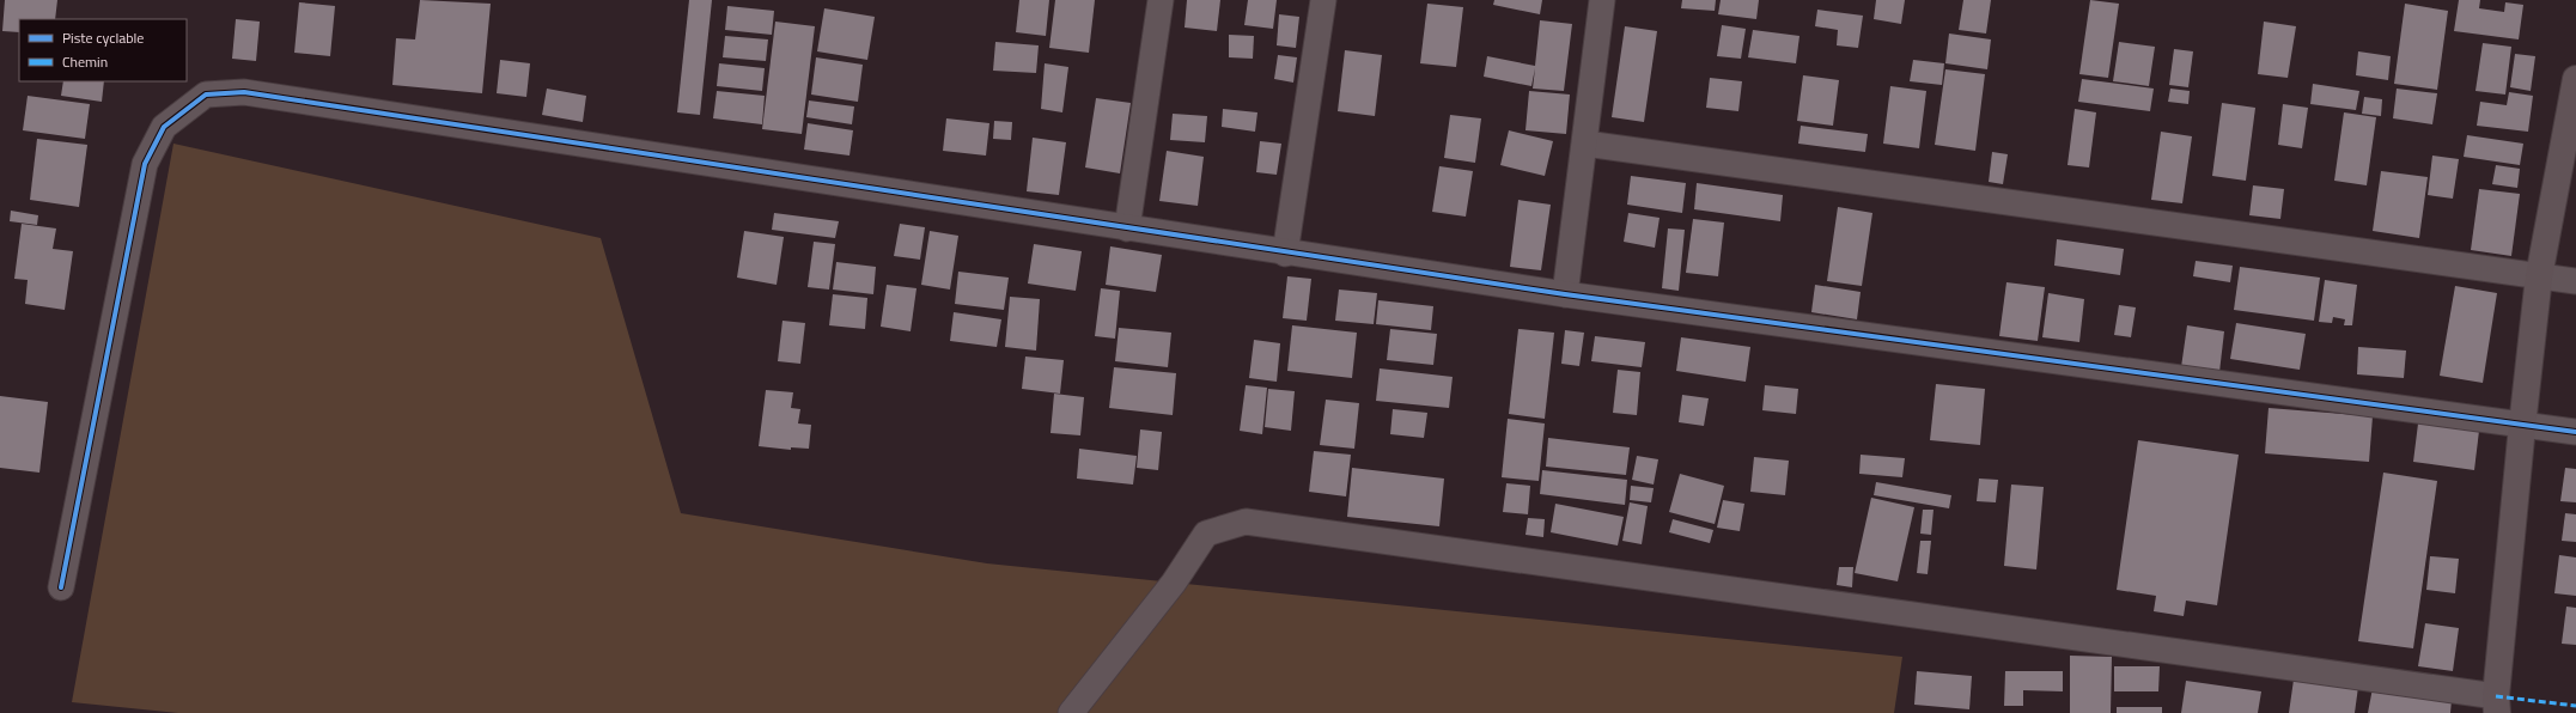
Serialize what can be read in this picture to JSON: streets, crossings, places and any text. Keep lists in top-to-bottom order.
{
  "legend": ["Piste cyclable", "Chemin"]
}
